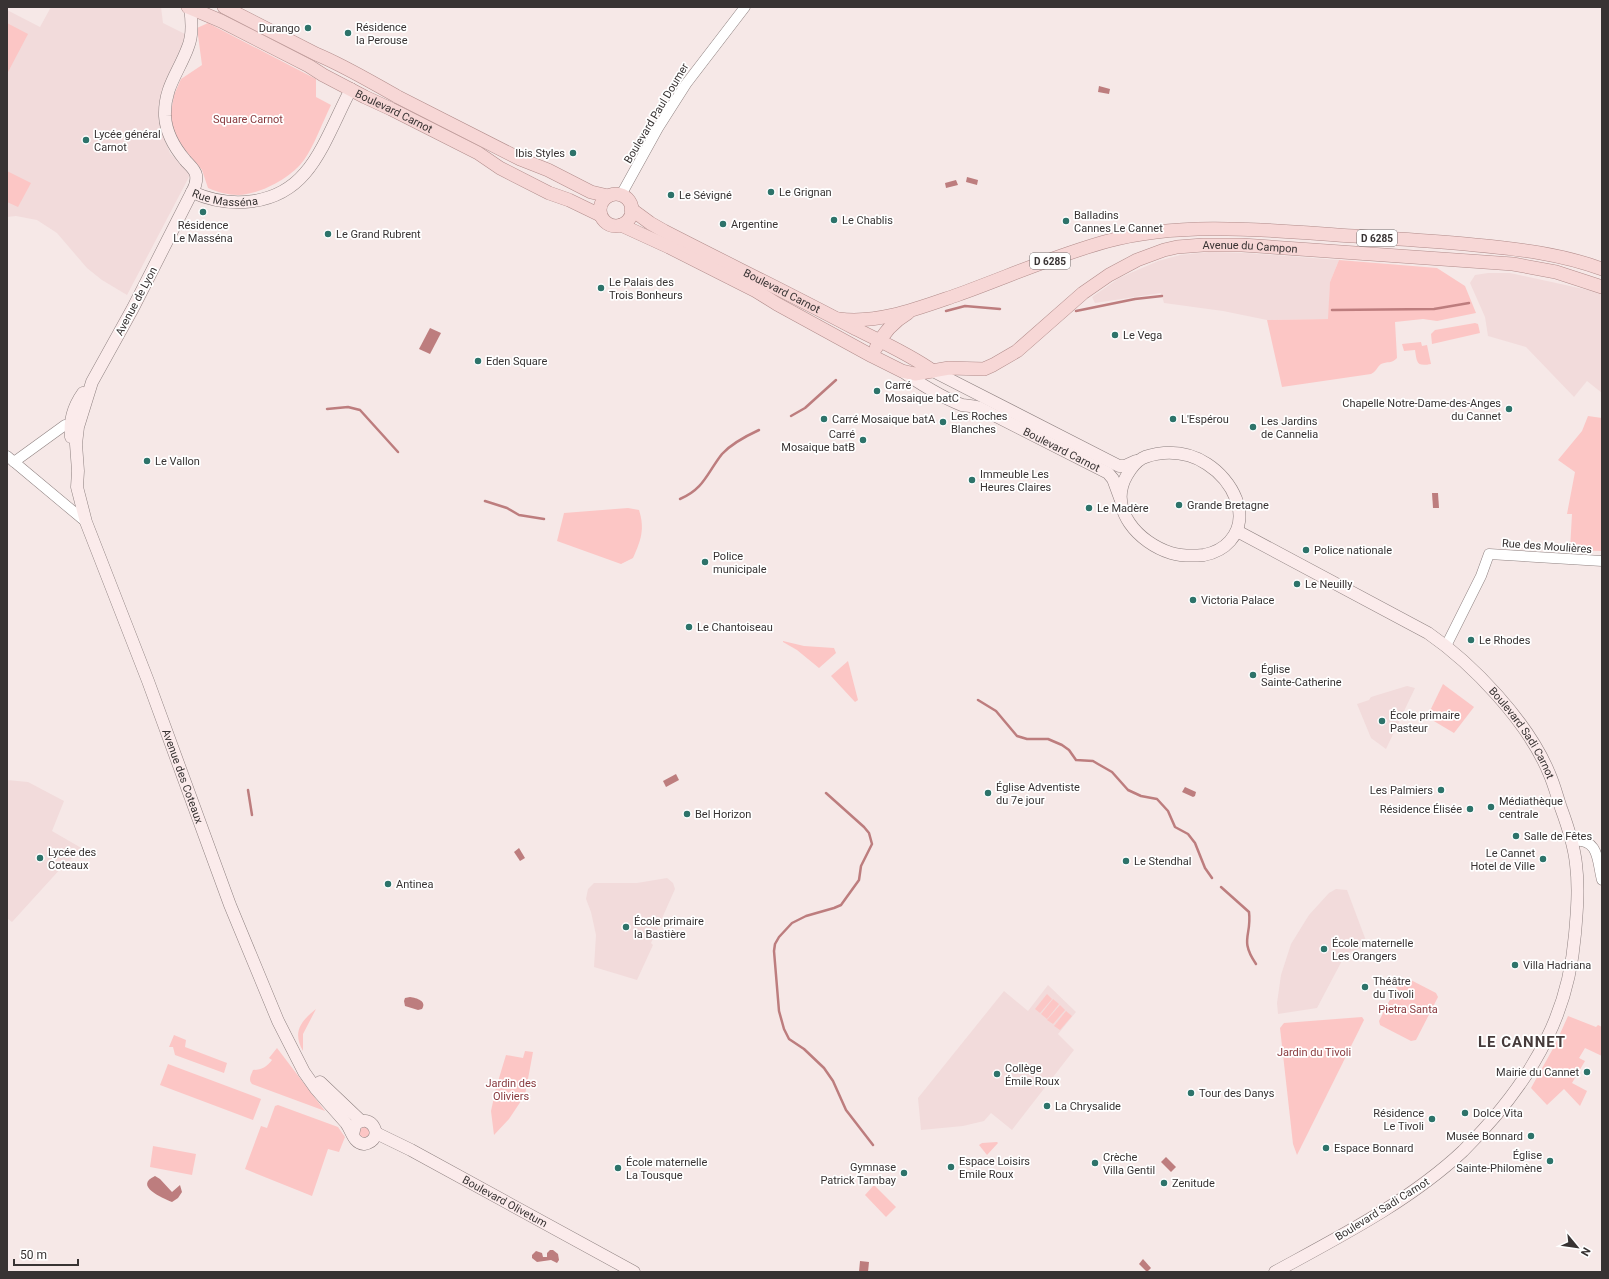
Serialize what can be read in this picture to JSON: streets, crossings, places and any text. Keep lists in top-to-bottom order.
{
  "streets": {
    "main road": [
      "Boulevard Carnot",
      "Rue Masséna",
      "D 6285",
      "Avenue du Campon",
      "Avenue de Lyon",
      "Boulevard Sadi Carnot",
      "Avenue des Coteaux",
      "Boulevard Olivetum"
    ],
    "street": ["Boulevard Paul Doumer", "Rue des Moulières"]
  },
  "crossings": [
    ["Boulevard Carnot", "Boulevard Paul Doumer"],
    ["Boulevard Carnot", "Rue Masséna"],
    ["Boulevard Carnot", "Avenue du Campon"],
    ["Boulevard Carnot", "Boulevard Sadi Carnot"],
    ["Rue Masséna", "Avenue de Lyon"],
    ["Avenue de Lyon", "Avenue des Coteaux"],
    ["Rue des Moulières", "Boulevard Sadi Carnot"],
    ["Avenue des Coteaux", "Boulevard Olivetum"]
  ],
  "districts": ["LE CANNET"],
  "parks": [
    "Square Carnot",
    "Pietra Santa",
    "Jardin du Tivoli",
    "Jardin des Oliviers"
  ],
  "places": [
    "Durango",
    "Résidence la Perouse",
    "Lycée général Carnot",
    "Ibis Styles",
    "Le Grignan",
    "Le Sévigné",
    "Résidence Le Masséna",
    "Le Chablis",
    "Balladins Cannes Le Cannet",
    "Argentine",
    "Le Grand Rubrent",
    "Le Palais des Trois Bonheurs",
    "Le Vega",
    "Eden Square",
    "Carré Mosaique batC",
    "Chapelle Notre-Dame-des-Anges du Cannet",
    "Carré Mosaique batA",
    "L'Espérou",
    "Les Roches Blanches",
    "Les Jardins de Cannelia",
    "Carré Mosaique batB",
    "Le Vallon",
    "Immeuble Les Heures Claires",
    "Grande Bretagne",
    "Le Madère",
    "Police nationale",
    "Police municipale",
    "Le Neuilly",
    "Victoria Palace",
    "Le Chantoiseau",
    "Le Rhodes",
    "Église Sainte-Catherine",
    "École primaire Pasteur",
    "Les Palmiers",
    "Église Adventiste du 7e jour",
    "Médiathèque centrale",
    "Résidence Élisée",
    "Bel Horizon",
    "Salle de Fêtes",
    "Lycée des Coteaux",
    "Le Cannet Hotel de Ville",
    "Le Stendhal",
    "Antinea",
    "École primaire la Bastière",
    "École maternelle Les Orangers",
    "Villa Hadriana",
    "Théâtre du Tivoli",
    "Mairie du Cannet",
    "Collège Émile Roux",
    "Tour des Danys",
    "La Chrysalide",
    "Dolce Vita",
    "Résidence Le Tivoli",
    "Musée Bonnard",
    "Espace Bonnard",
    "Église Sainte-Philomène",
    "Crèche Villa Gentil",
    "Espace Loisirs Emile Roux",
    "École maternelle La Tousque",
    "Gymnase Patrick Tambay",
    "Zenitude"
  ],
  "scale_bar": "50 m",
  "north": "bottom right"
}
